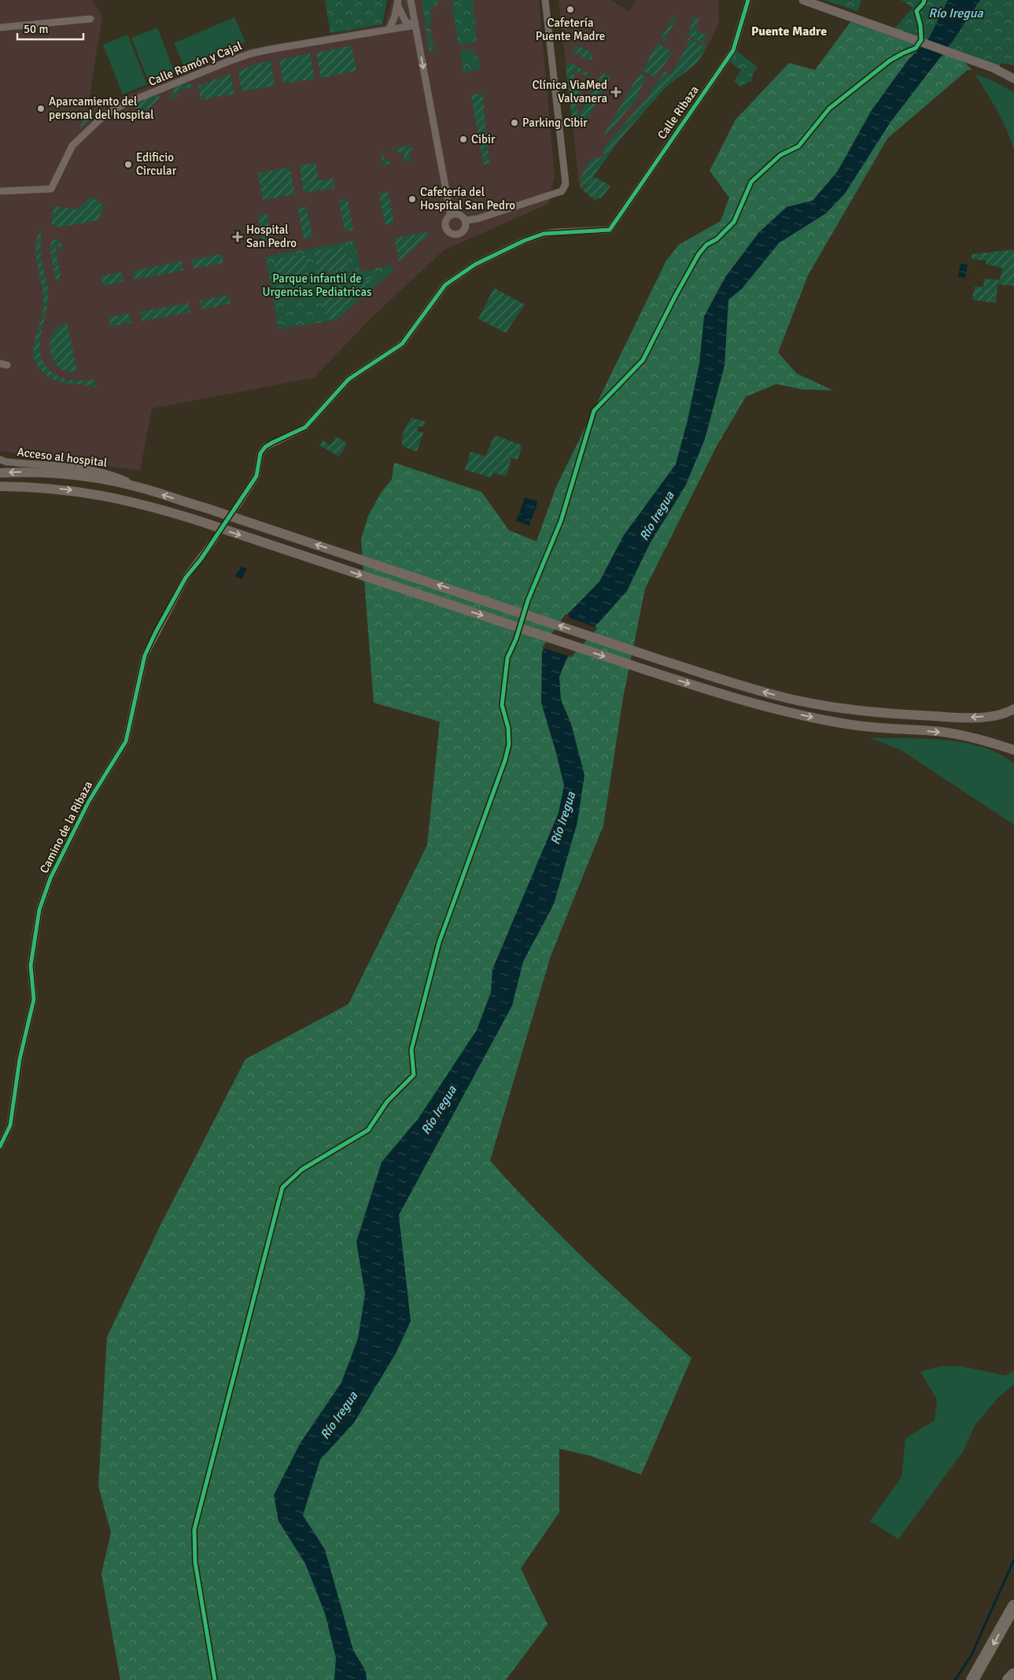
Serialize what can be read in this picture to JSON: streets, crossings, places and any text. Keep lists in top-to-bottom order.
{
  "streets": {
    "street": [
      "Calle Ramón y Cajal",
      "Calle Ribaza",
      "Acceso al hospital",
      "Camino de la Ribaza"
    ]
  },
  "districts": ["Puente Madre"],
  "water": ["Río Iregua"],
  "parks": ["Parque infantil de Urgencias Pediatricas"],
  "places": {
    "other": [
      "Cafetería Puente Madre",
      "Aparcamiento del personal del hospital",
      "Parking Cibir",
      "Cibir",
      "Edificio Circular",
      "Cafetería del Hospital San Pedro"
    ],
    "health": ["Clínica ViaMed Valvanera", "Hospital San Pedro"]
  },
  "scale_bar": "50 m"
}
